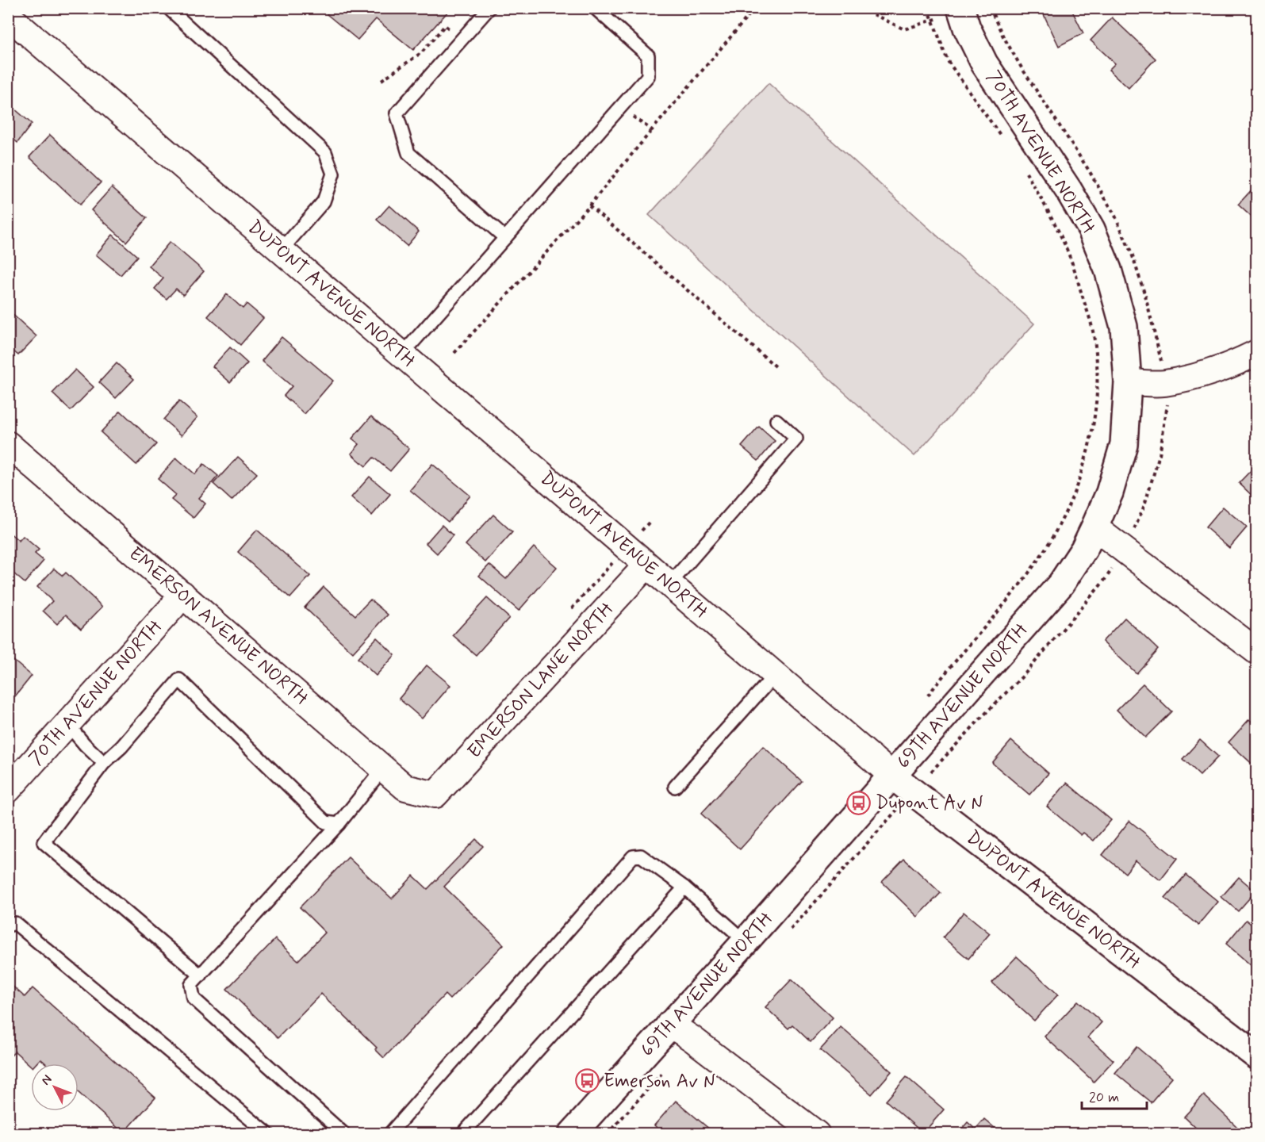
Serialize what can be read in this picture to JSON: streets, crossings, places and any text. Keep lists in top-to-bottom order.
{
  "streets": {
    "street": [
      "70TH AVENUE NORTH",
      "DUPONT AVENUE NORTH",
      "EMERSON AVENUE NORTH",
      "EMERSON LANE NORTH",
      "69TH AVENUE NORTH"
    ]
  },
  "crossings": [
    ["70TH AVENUE NORTH", "EMERSON AVENUE NORTH"],
    ["70TH AVENUE NORTH", "69TH AVENUE NORTH"],
    ["DUPONT AVENUE NORTH", "EMERSON LANE NORTH"],
    ["DUPONT AVENUE NORTH", "69TH AVENUE NORTH"],
    ["EMERSON AVENUE NORTH", "EMERSON LANE NORTH"]
  ],
  "places": {
    "bus stop": ["Dupont Av N", "Emerson Av N"]
  },
  "scale_bar": "20 m",
  "north": "top left"
}
